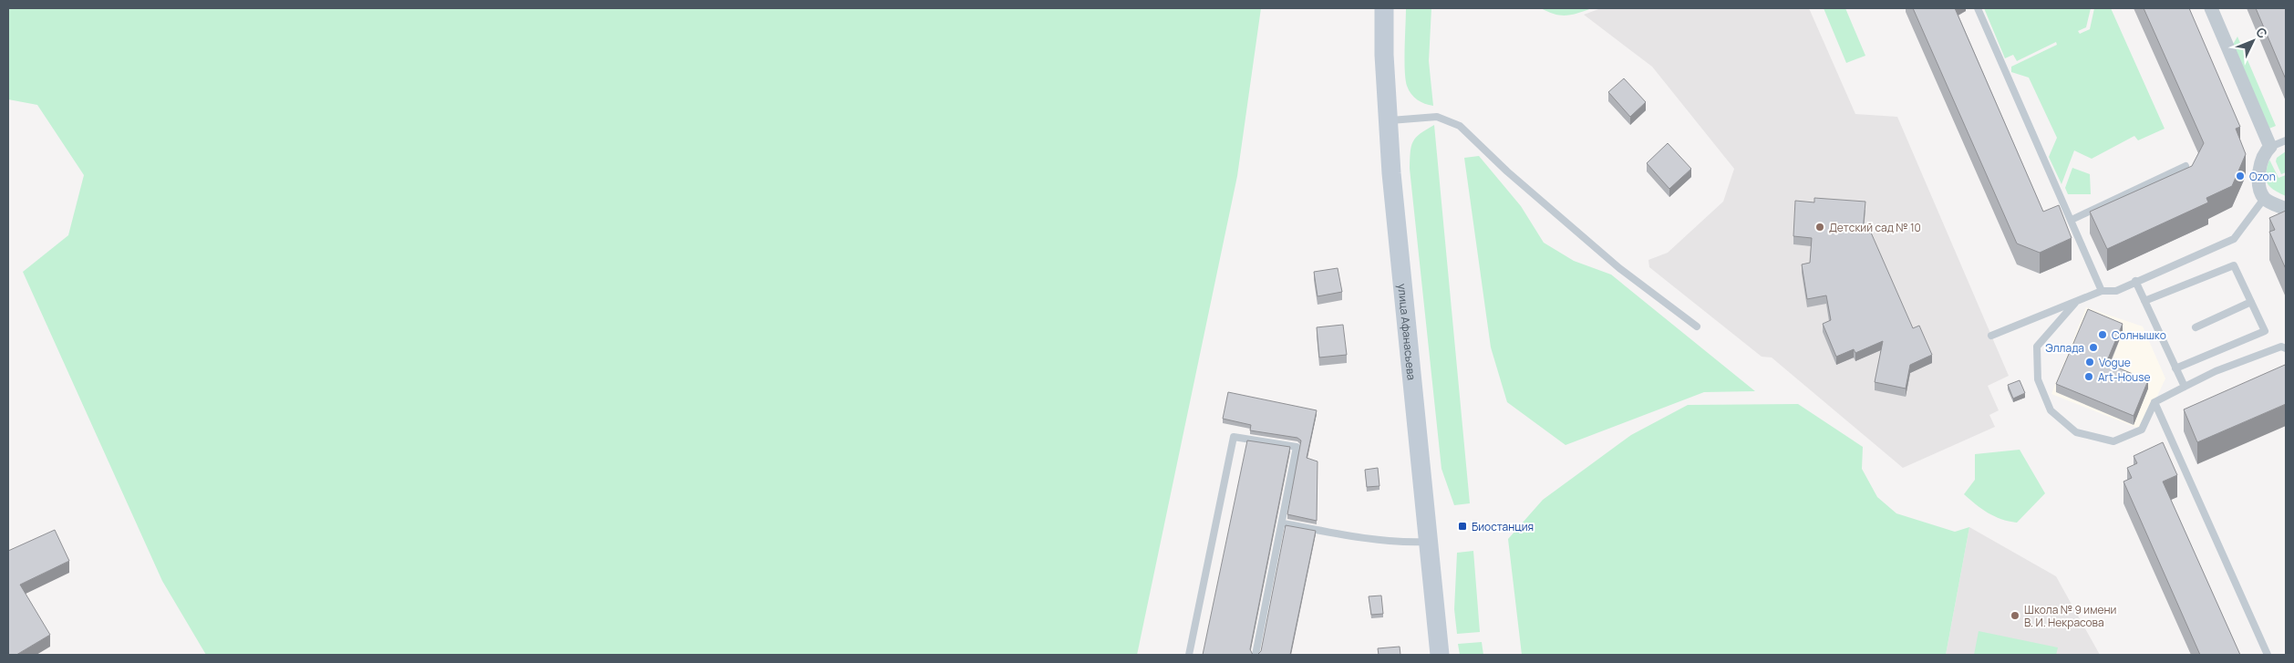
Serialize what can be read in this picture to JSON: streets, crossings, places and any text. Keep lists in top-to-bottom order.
{
  "streets": {
    "main road": ["улица Афанасьева"]
  },
  "places": {
    "other": [
      "Ozon",
      "Детский сад № 10",
      "Солнышко",
      "Эллада",
      "Vogue",
      "Art-House",
      "Школа № 9 имени В. И. Некрасова"
    ],
    "transit": ["Биостанция"]
  },
  "north": "top right"
}
